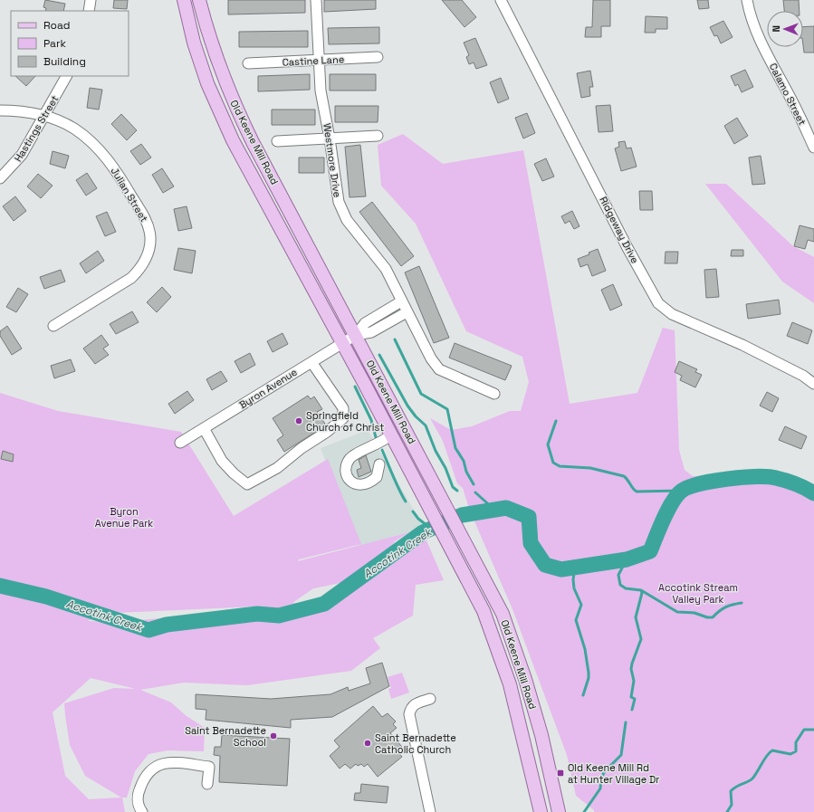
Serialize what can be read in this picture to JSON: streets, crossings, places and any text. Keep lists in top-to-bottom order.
{
  "streets": {
    "main road": ["Old Keene Mill Road"],
    "street": [
      "Castine Lane",
      "Calamo Street",
      "Hastings Street",
      "Westmore Drive",
      "Julian Street",
      "Ridgeway Drive",
      "Byron Avenue"
    ]
  },
  "crossings": [
    ["Castine Lane", "Westmore Drive"],
    ["Hastings Street", "Julian Street"],
    ["Old Keene Mill Road", "Byron Avenue"]
  ],
  "water": ["Accotink Creek"],
  "parks": ["Byron Avenue Park", "Accotink Stream Valley Park"],
  "places": {
    "other": ["Springfield Church of Christ", "Saint Bernadette School", "Saint Bernadette Catholic Church"],
    "transit": ["Old Keene Mill Rd at Hunter Village Dr"]
  },
  "legend": ["Road", "Park", "Building"],
  "north": "left"
}
